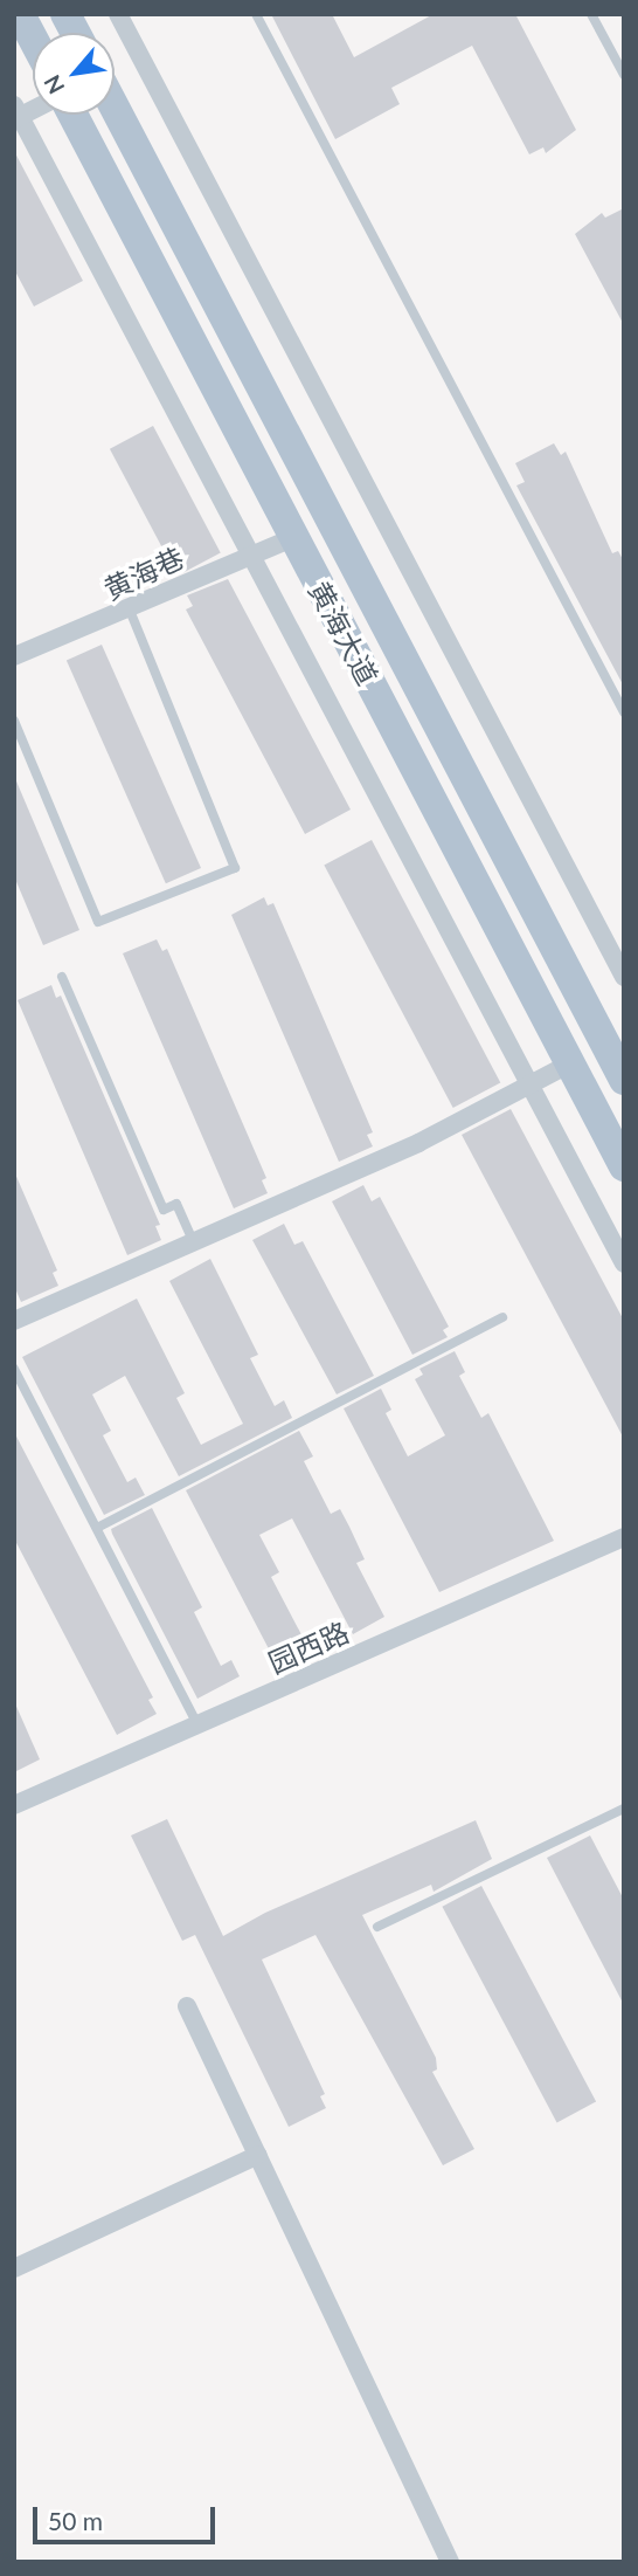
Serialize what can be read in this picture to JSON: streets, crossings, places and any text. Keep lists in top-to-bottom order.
{
  "streets": {
    "main road": ["黄海大道"],
    "street": ["黄海巷", "园西路"]
  },
  "crossings": [
    ["黄海巷", "黄海大道"]
  ],
  "scale_bar": "50 m",
  "north": "bottom left"
}
